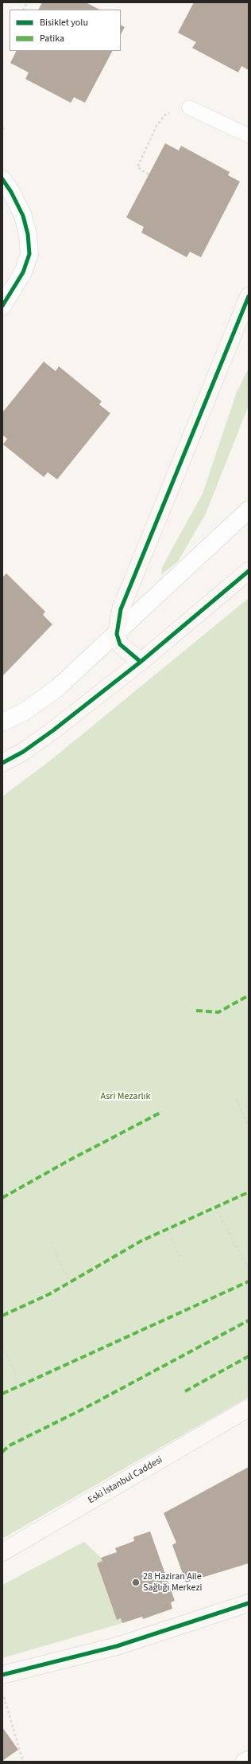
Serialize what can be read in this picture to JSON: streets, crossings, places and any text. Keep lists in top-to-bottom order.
{
  "streets": {
    "street": ["Eski İstanbul Caddesi"]
  },
  "parks": ["Asri Mezarlık"],
  "places": ["28 Haziran Aile Sağlığı Merkezi"],
  "legend": ["Bisiklet yolu", "Patika"]
}
